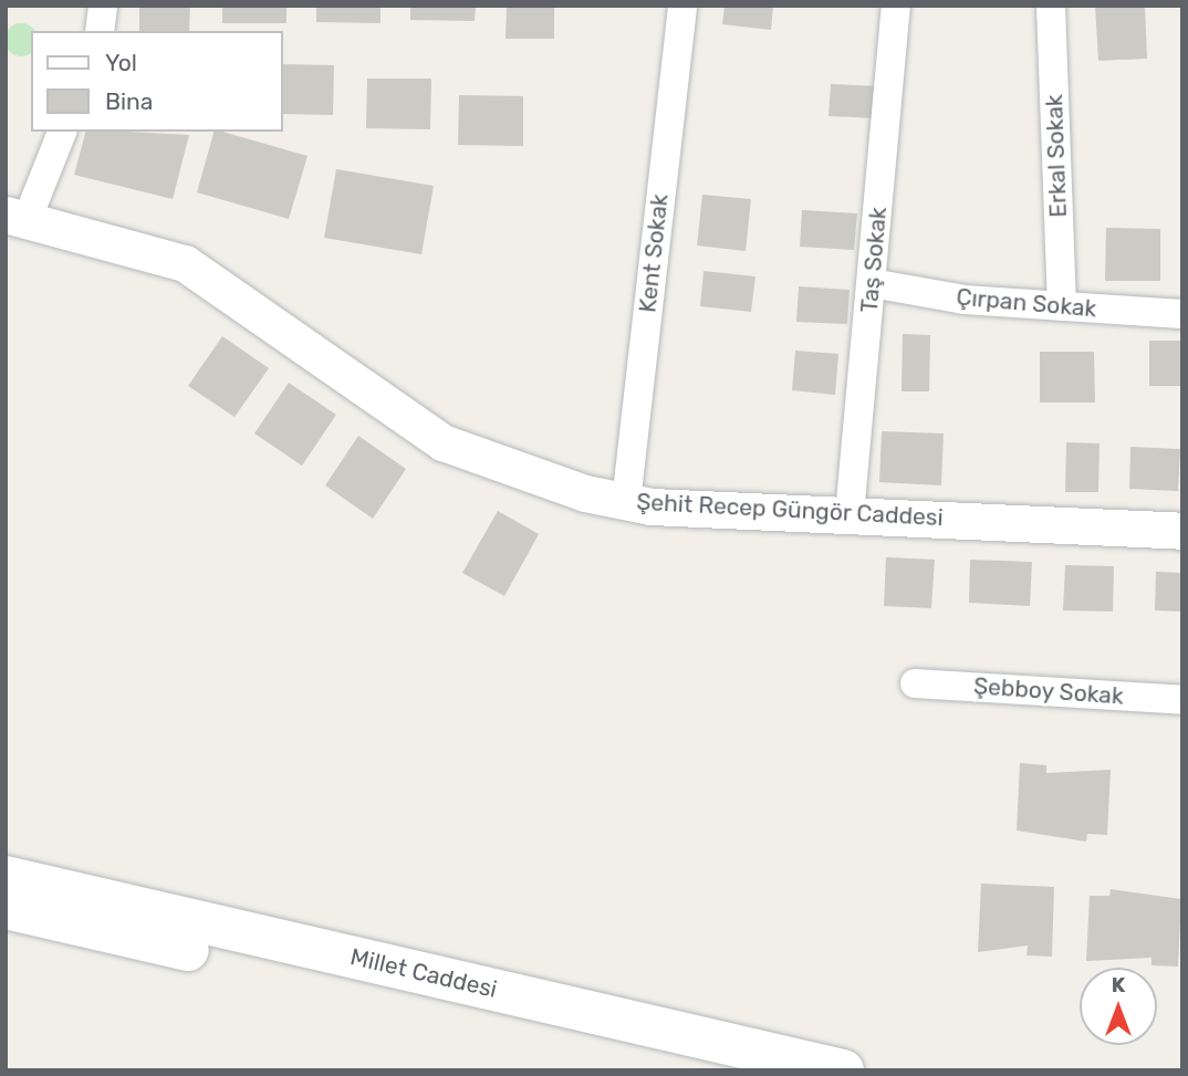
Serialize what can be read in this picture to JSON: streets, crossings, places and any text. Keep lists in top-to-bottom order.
{
  "streets": {
    "main road": ["Millet Caddesi"],
    "street": [
      "Erkal Sokak",
      "Kent Sokak",
      "Taş Sokak",
      "Çırpan Sokak",
      "Şehit Recep Güngör Caddesi",
      "Şebboy Sokak"
    ]
  },
  "crossings": [
    ["Erkal Sokak", "Çırpan Sokak"],
    ["Kent Sokak", "Şehit Recep Güngör Caddesi"],
    ["Taş Sokak", "Çırpan Sokak"],
    ["Taş Sokak", "Şehit Recep Güngör Caddesi"]
  ],
  "legend": ["Yol", "Bina"],
  "north": "top"
}
